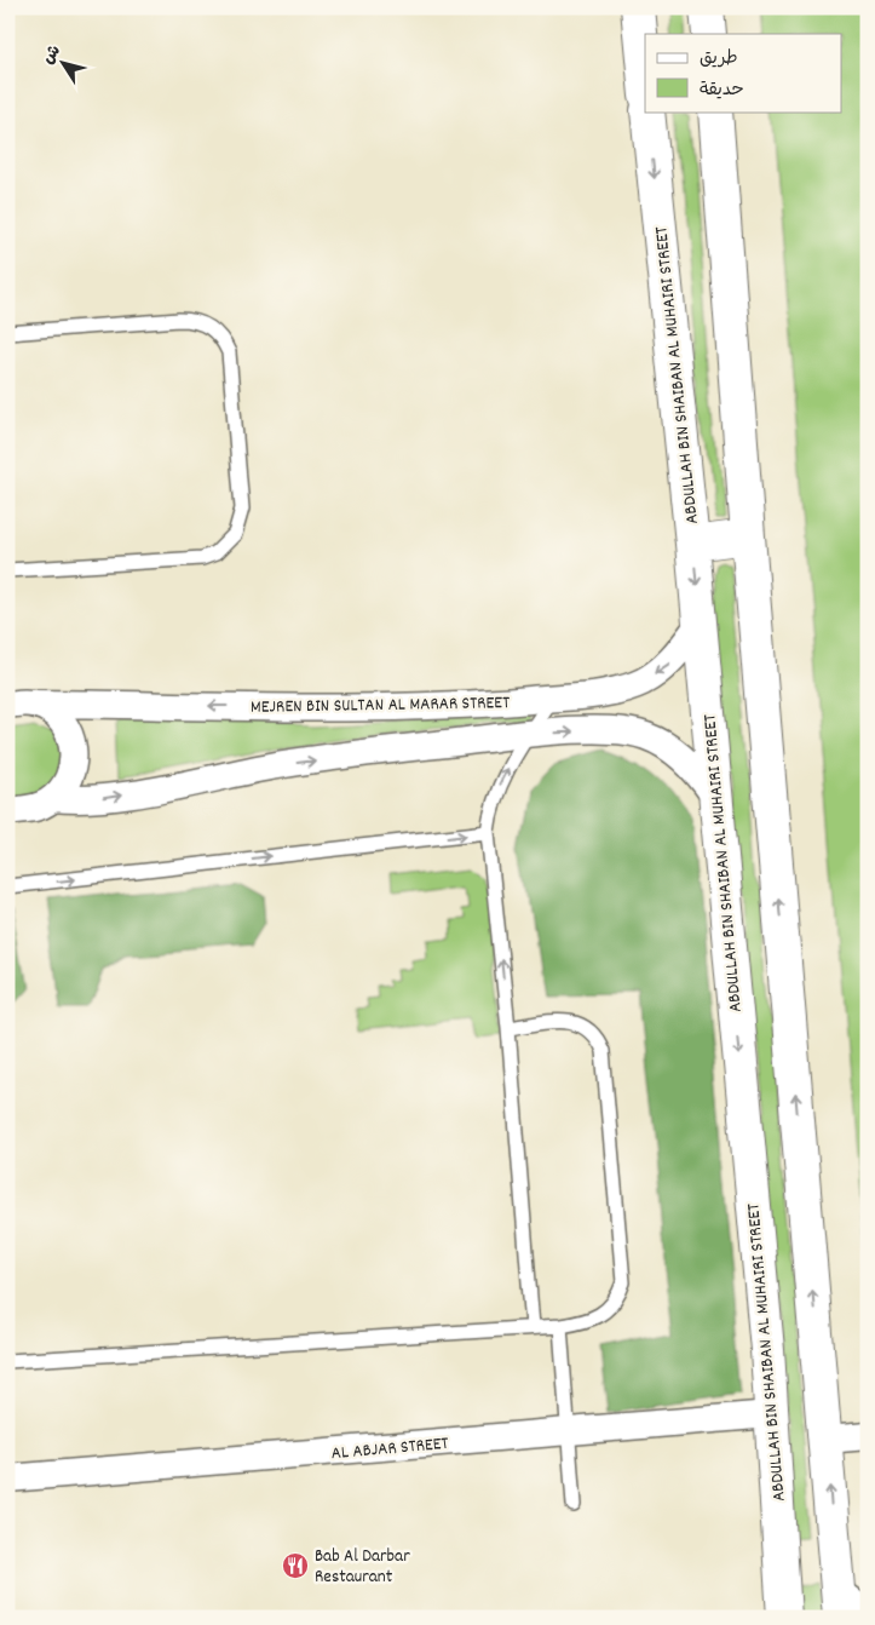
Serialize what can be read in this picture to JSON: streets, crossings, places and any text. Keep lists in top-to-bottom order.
{
  "streets": {
    "street": ["ABDULLAH BIN SHAIBAN AL MUHAIRI STREET", "MEJREN BIN SULTAN AL MARAR STREET", "AL ABJAR STREET"]
  },
  "crossings": [
    ["ABDULLAH BIN SHAIBAN AL MUHAIRI STREET", "MEJREN BIN SULTAN AL MARAR STREET"],
    ["ABDULLAH BIN SHAIBAN AL MUHAIRI STREET", "AL ABJAR STREET"]
  ],
  "places": {
    "restaurant": ["Bab Al Darbar Restaurant"]
  },
  "legend": ["طريق", "حديقة"],
  "north": "top left"
}
